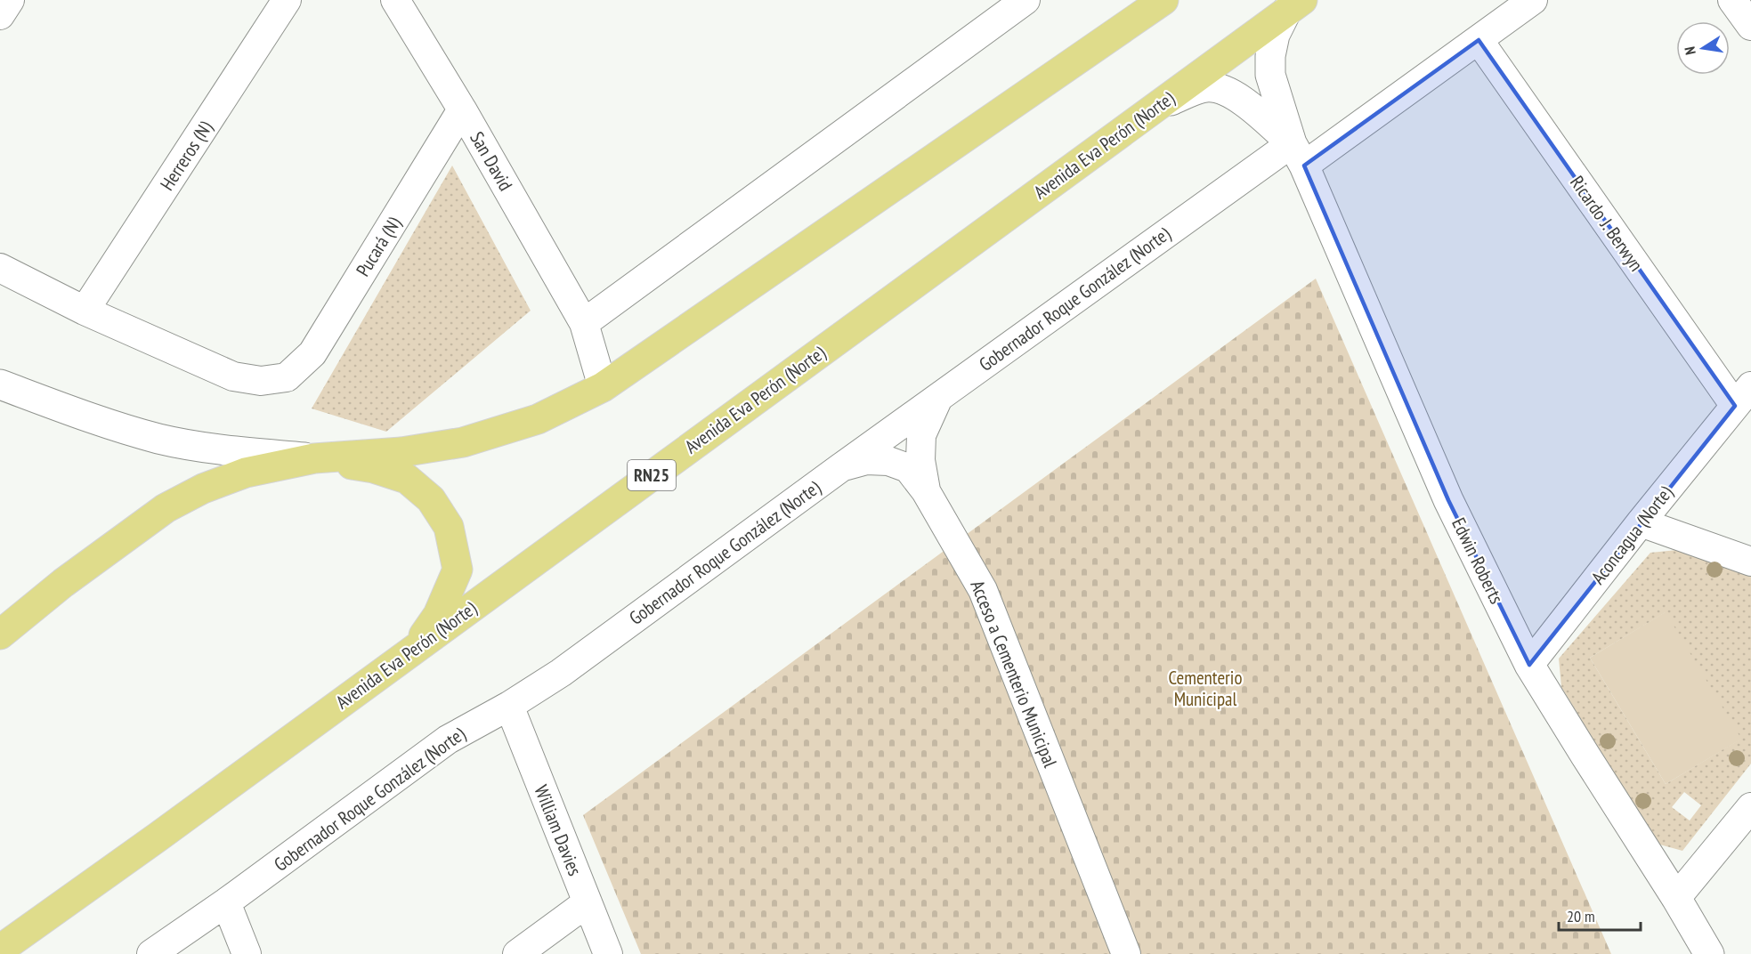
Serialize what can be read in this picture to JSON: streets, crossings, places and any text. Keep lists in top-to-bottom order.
{
  "streets": {
    "main road": ["Avenida Eva Perón (Norte)", "RN25"],
    "street": [
      "Herreros (N)",
      "San David",
      "Ricardo J. Berwyn",
      "Pucará (N)",
      "Gobernador Roque González (Norte)",
      "Aconcagua (Norte)",
      "Edwin Roberts",
      "Acceso a Cementerio Municipal",
      "William Davies"
    ]
  },
  "crossings": [
    ["Avenida Eva Perón (Norte)", "Edwin Roberts"],
    ["Herreros (N)", "Pucará (N)"],
    ["San David", "Pucará (N)"],
    ["Ricardo J. Berwyn", "Gobernador Roque González (Norte)"],
    ["Ricardo J. Berwyn", "Aconcagua (Norte)"],
    ["Gobernador Roque González (Norte)", "Edwin Roberts"],
    ["Gobernador Roque González (Norte)", "Acceso a Cementerio Municipal"],
    ["Gobernador Roque González (Norte)", "William Davies"],
    ["Aconcagua (Norte)", "Edwin Roberts"]
  ],
  "parks": ["Cementerio Municipal"],
  "scale_bar": "20 m",
  "north": "left"
}
